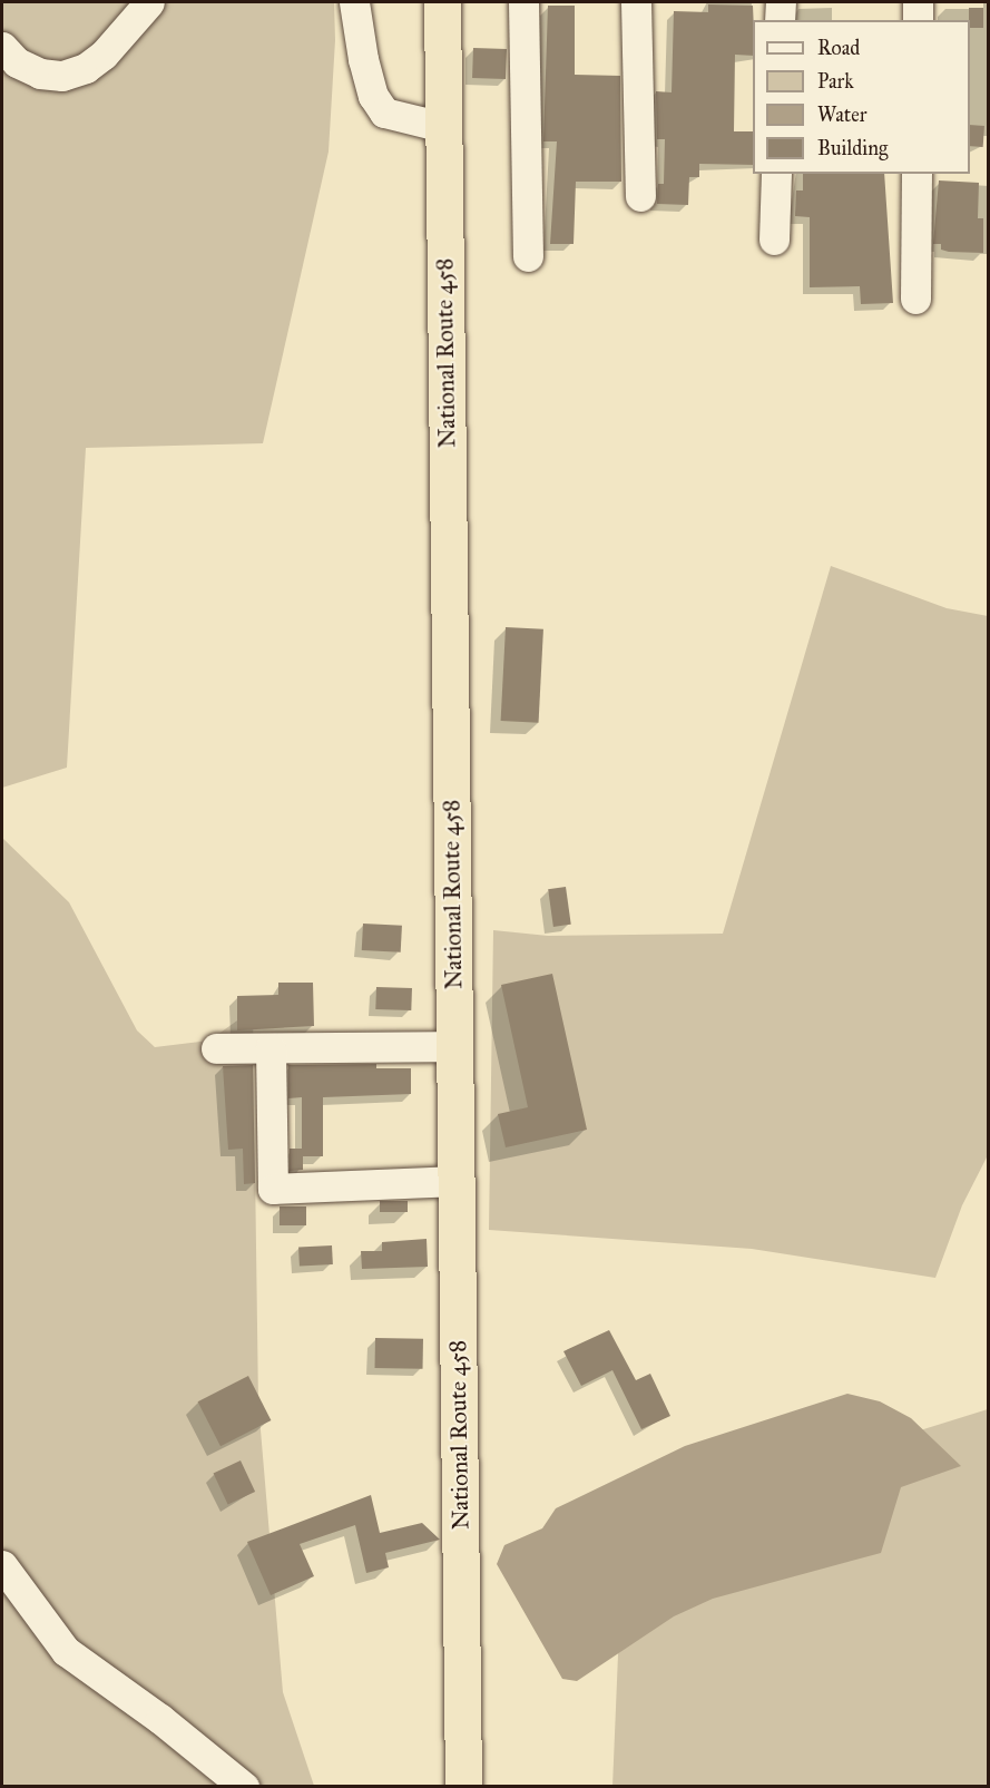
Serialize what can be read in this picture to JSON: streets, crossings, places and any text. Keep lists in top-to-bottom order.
{
  "streets": {
    "highway": ["National Route 458"]
  },
  "legend": [
    "Road",
    "Park",
    "Water",
    "Building"
  ]
}
